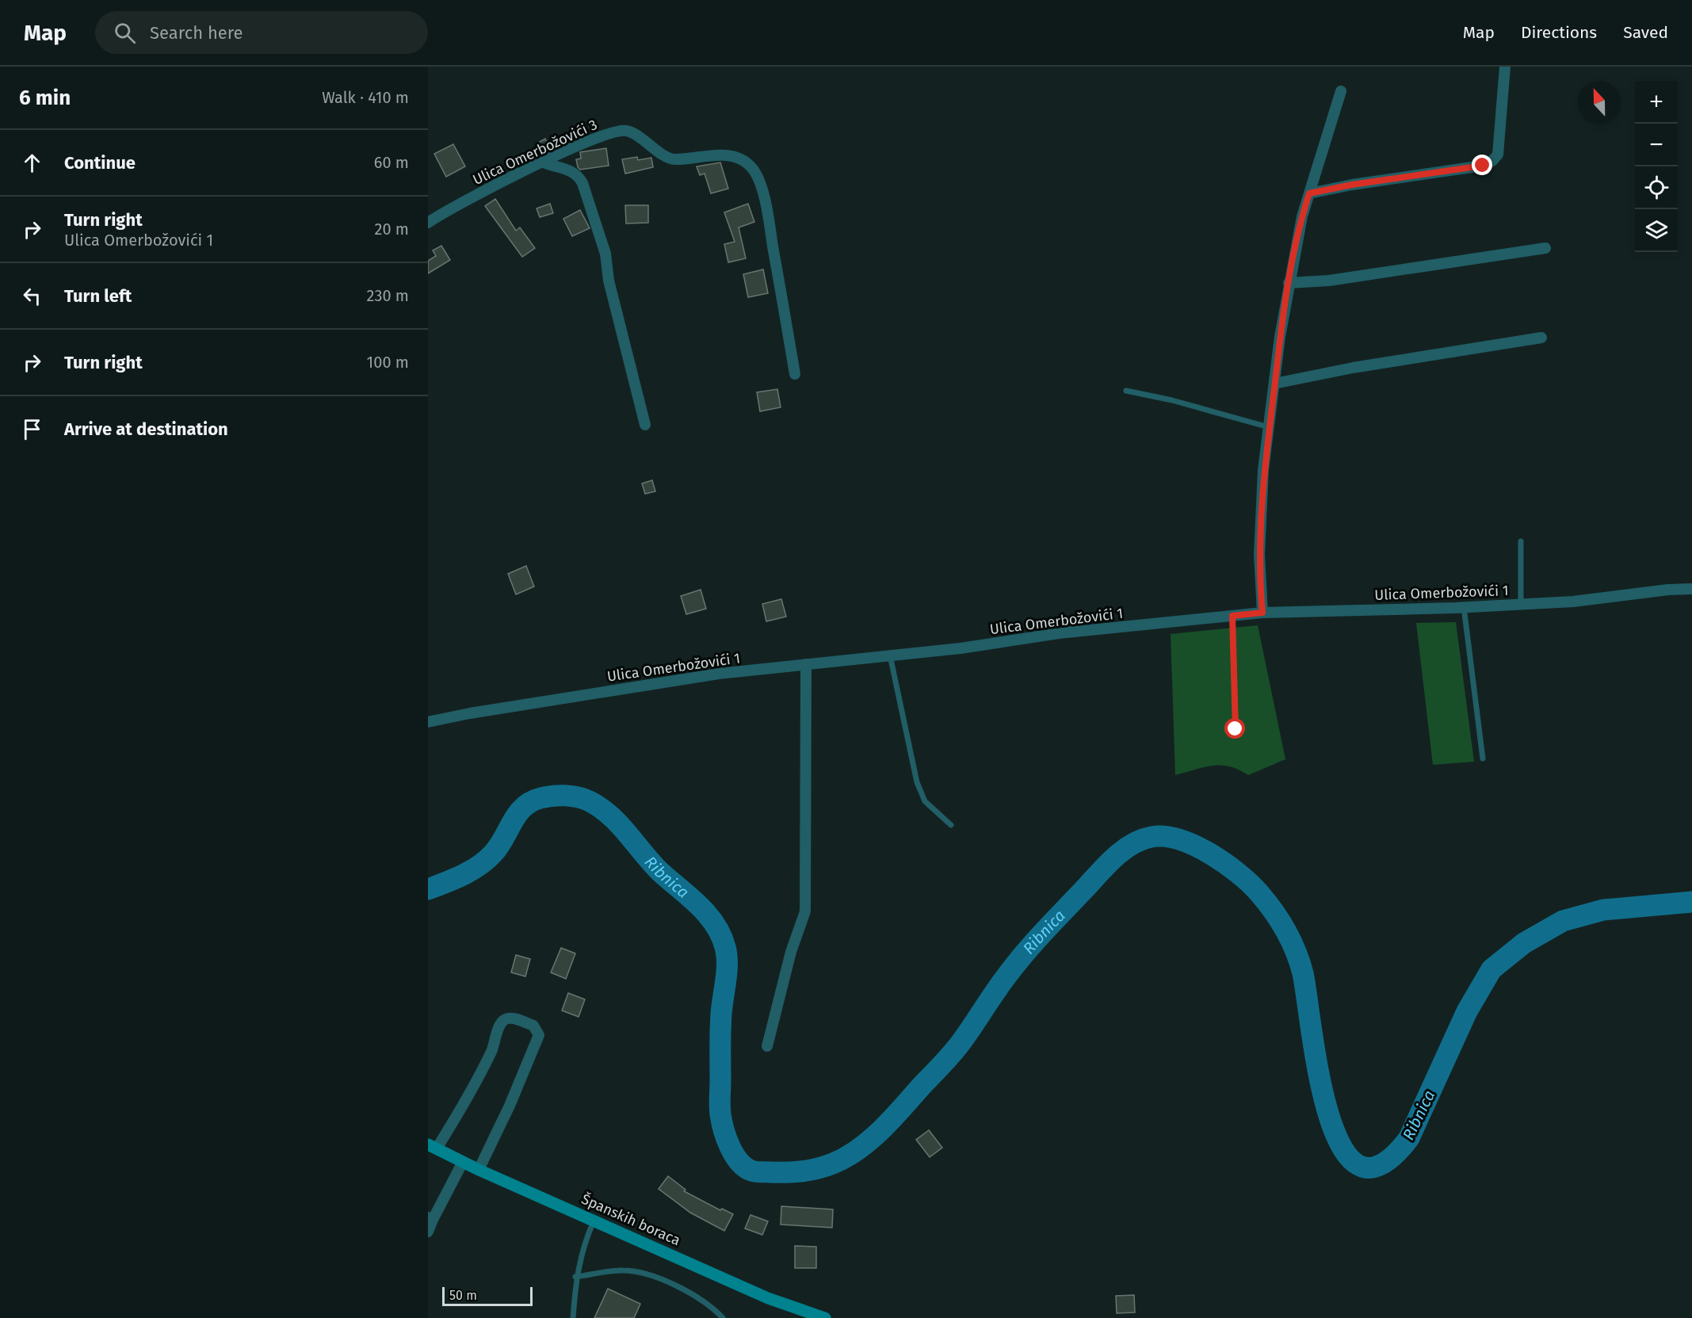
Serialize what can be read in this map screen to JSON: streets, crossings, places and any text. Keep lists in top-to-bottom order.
{
  "streets": {
    "main road": ["Španskih boraca"],
    "street": ["Ulica Omerbožovići 3", "Ulica Omerbožovići 1"]
  },
  "water": ["Ribnica"],
  "scale_bar": "50 m",
  "north": "top",
  "page": {
    "header": "Map",
    "search": "Search here",
    "nav": ["Map", "Directions", "Saved"],
    "heading": ["6 min", "Walk · 410 m"],
    "map_buttons": ["+", "−"],
    "list": [
      ["Continue", "60 m"],
      ["Turn right", "Ulica Omerbožovići 1", "20 m"],
      ["Turn left", "230 m"],
      ["Turn right", "100 m"],
      "Arrive at destination"
    ],
    "scale": "50 m"
  }
}
